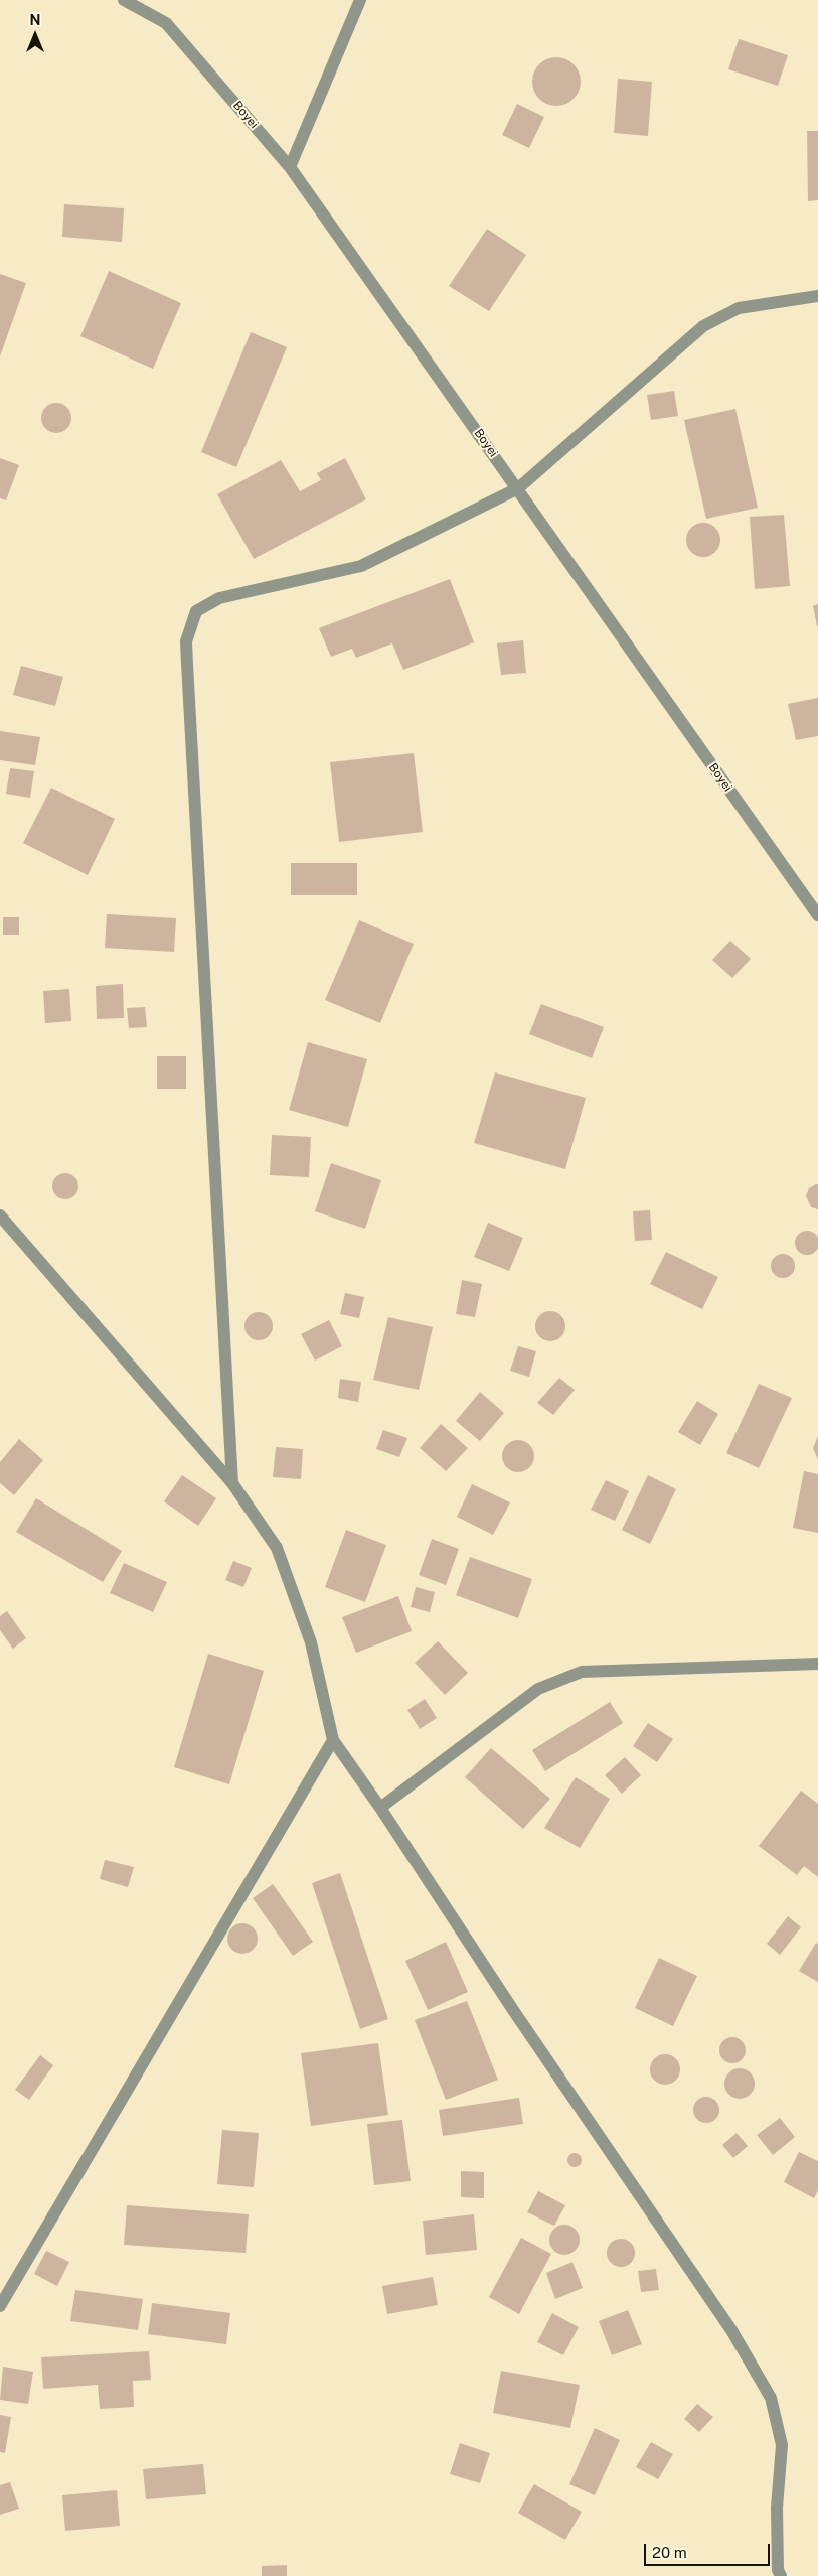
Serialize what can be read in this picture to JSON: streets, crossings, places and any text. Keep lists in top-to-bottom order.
{
  "streets": {
    "street": ["Boyei"]
  },
  "scale_bar": "20 m",
  "north": "top"
}
